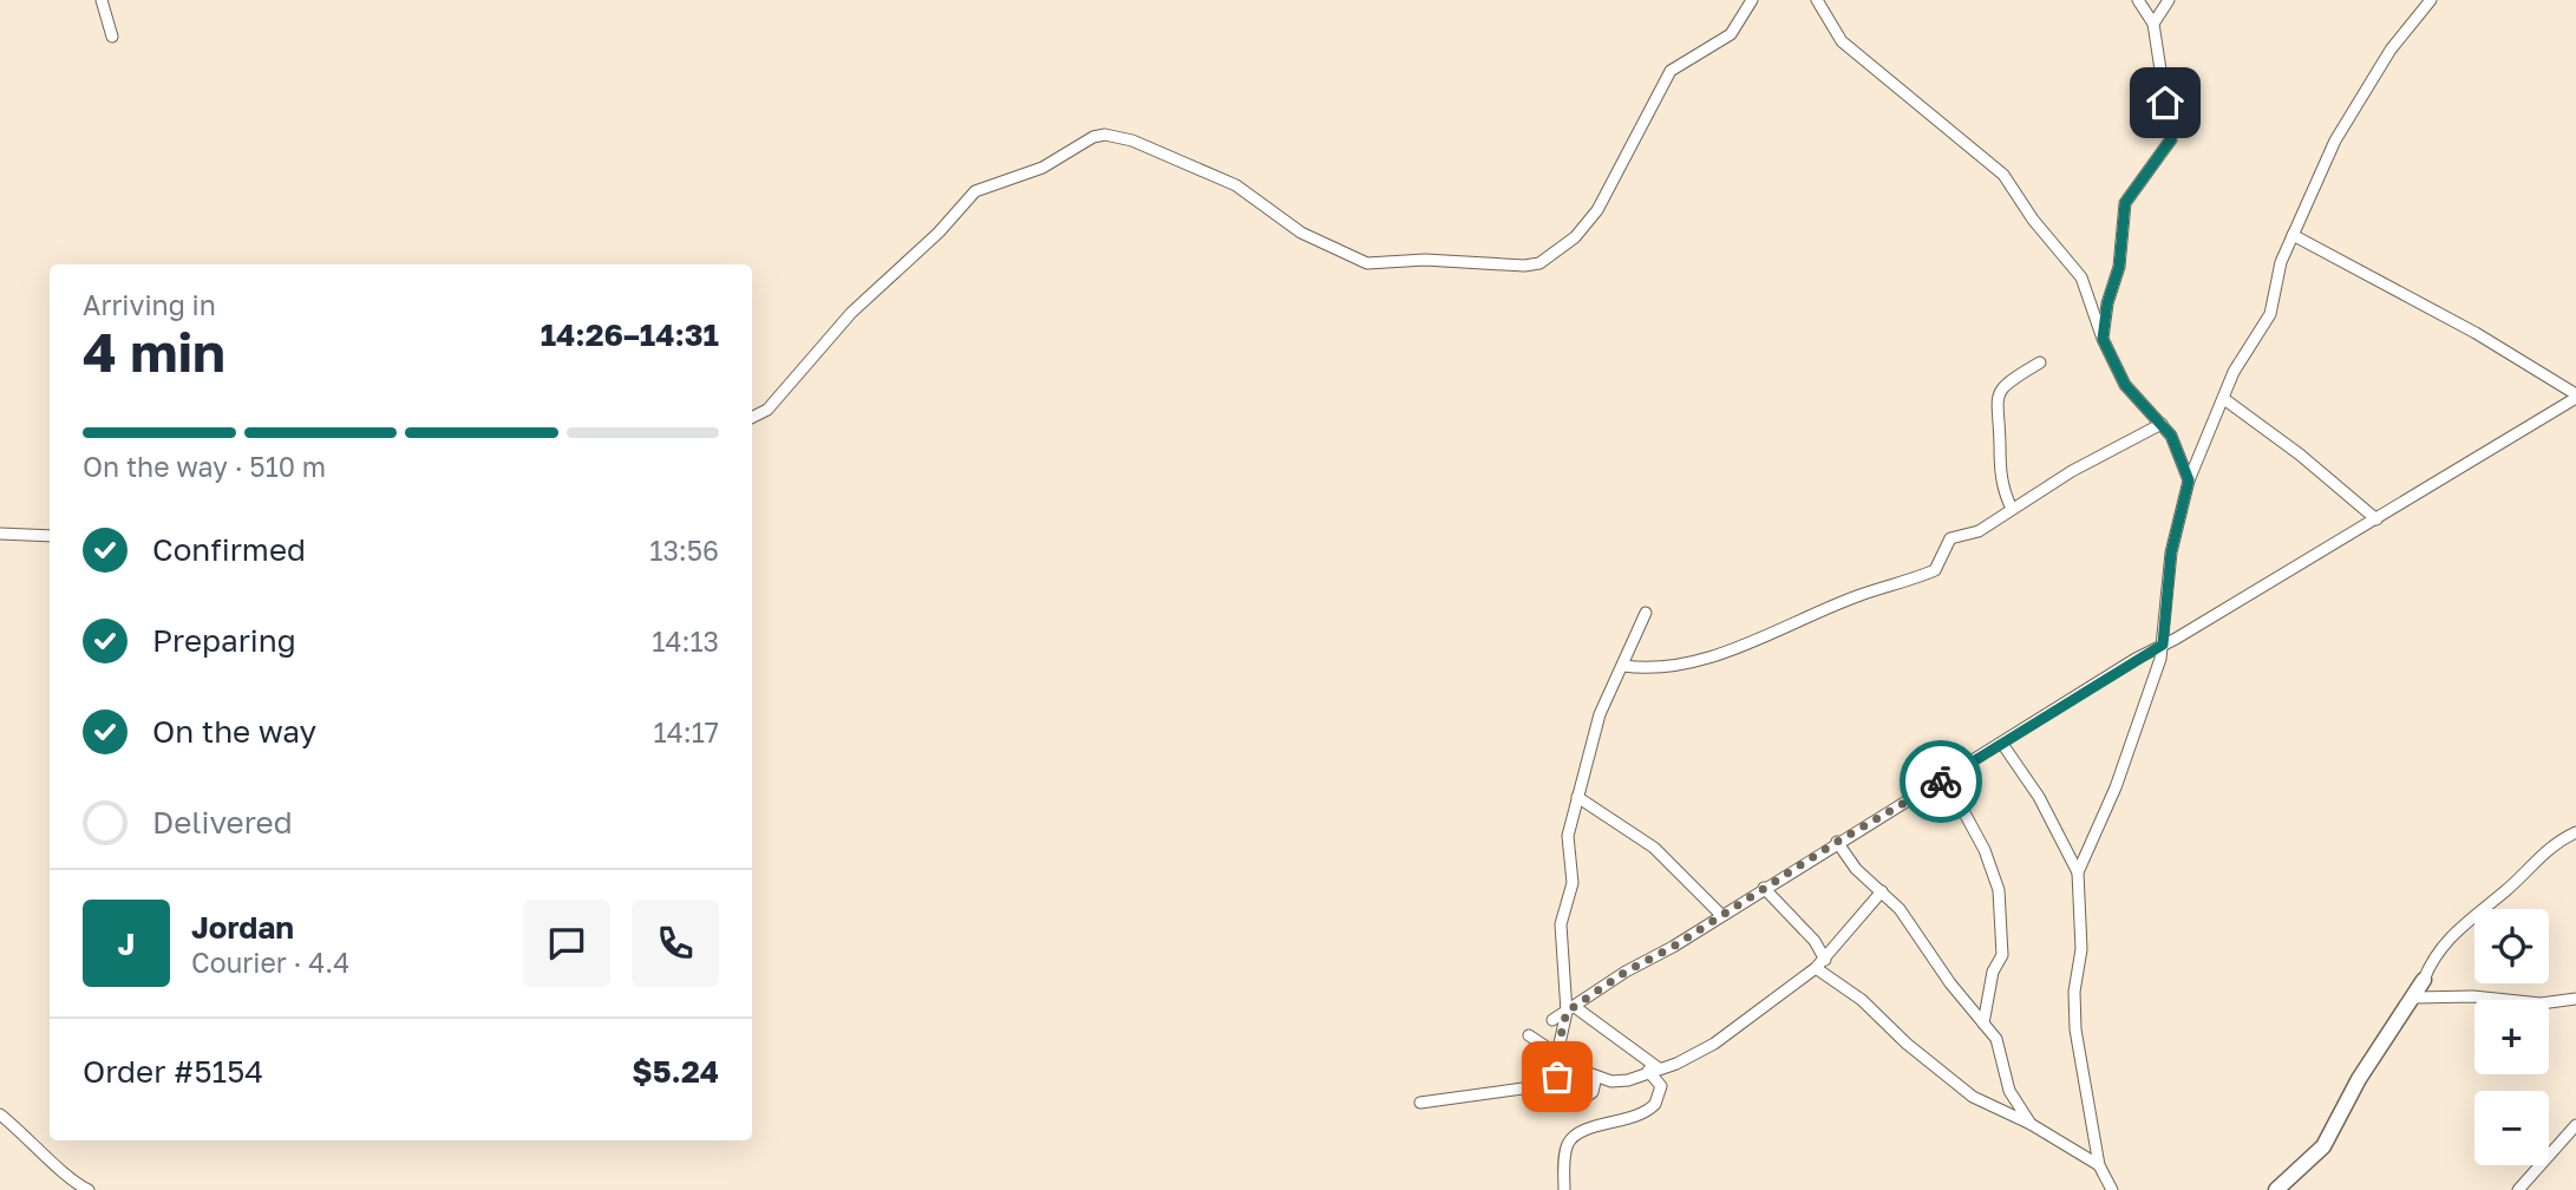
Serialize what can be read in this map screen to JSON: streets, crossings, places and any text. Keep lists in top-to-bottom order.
{
  "page": {
    "heading": ["4 min", "Arriving in", "14:26–14:31"],
    "panel": [
      "Jordan",
      "Courier · 4.4",
      "Order #5154",
      "$5.24"
    ],
    "bar": "On the way · 510 m",
    "list": [
      ["Confirmed", "13:56"],
      ["Preparing", "14:13"],
      ["On the way", "14:17"],
      "Delivered"
    ],
    "round": "J",
    "map_buttons": ["+", "−"]
  }
}
